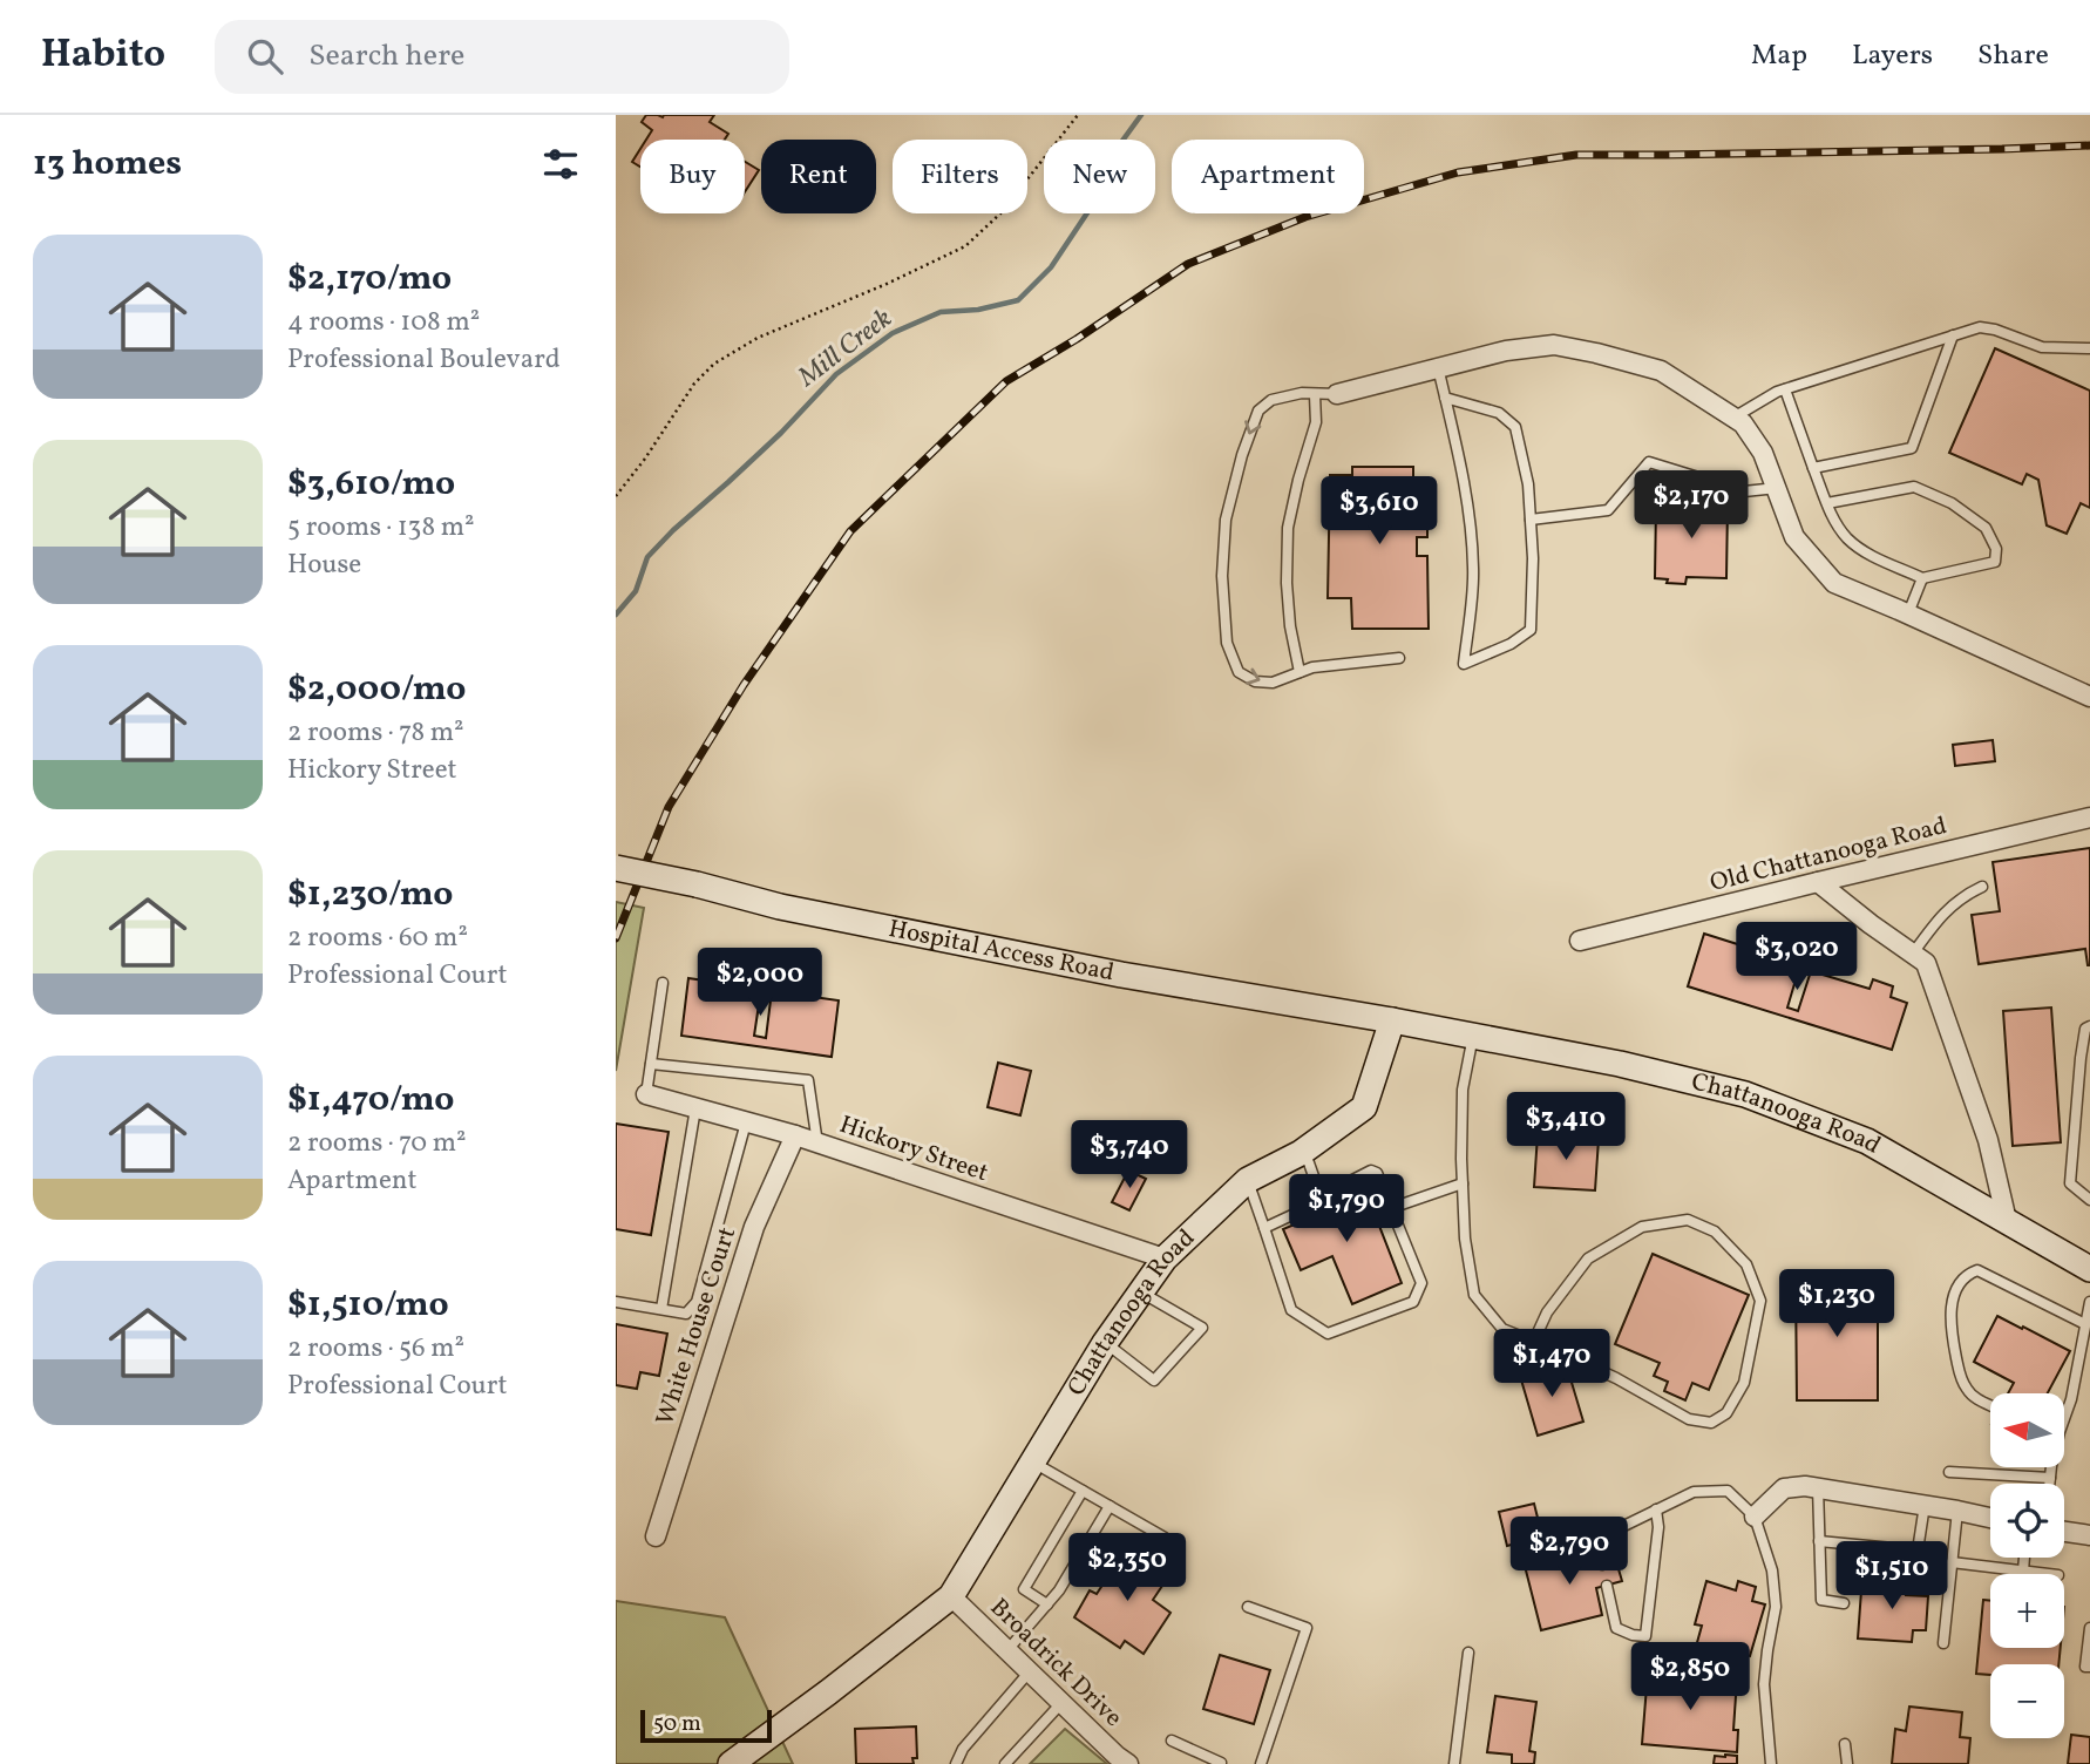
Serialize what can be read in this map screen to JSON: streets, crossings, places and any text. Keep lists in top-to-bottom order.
{
  "streets": {
    "main road": ["Hospital Access Road", "Chattanooga Road"],
    "street": [
      "Old Chattanooga Road",
      "Hickory Street",
      "White House Court",
      "Broadrick Drive"
    ]
  },
  "crossings": [
    ["Hospital Access Road", "Chattanooga Road"],
    ["Chattanooga Road", "Hickory Street"],
    ["Chattanooga Road", "Broadrick Drive"],
    ["Hickory Street", "White House Court"]
  ],
  "water": ["Mill Creek"],
  "scale_bar": "50 m",
  "north": "left",
  "page": {
    "header": "Habito",
    "search": "Search here",
    "nav": ["Map", "Layers", "Share"],
    "heading": "13 homes",
    "chip": [
      "Buy",
      "Rent",
      "Filters",
      "New",
      "Apartment"
    ],
    "list": [
      {
        "name": "$2,170/mo",
        "note": "4 rooms · 108 m² · Professional Boulevard"
      },
      {
        "name": "$3,610/mo",
        "note": "5 rooms · 138 m² · House"
      },
      {
        "name": "$2,000/mo",
        "note": "2 rooms · 78 m² · Hickory Street"
      },
      {
        "name": "$1,230/mo",
        "note": "2 rooms · 60 m² · Professional Court"
      },
      {
        "name": "$1,470/mo",
        "note": "2 rooms · 70 m² · Apartment"
      },
      {
        "name": "$1,510/mo",
        "note": "2 rooms · 56 m² · Professional Court"
      }
    ],
    "price": [
      "$2,170",
      "$3,610",
      "$3,020",
      "$2,000",
      "$3,410",
      "$3,740",
      "$1,790",
      "$1,230",
      "$1,470",
      "$2,790",
      "$2,350",
      "$1,510",
      "$2,850"
    ],
    "map_buttons": ["+", "−"],
    "scale": "50 m"
  }
}
